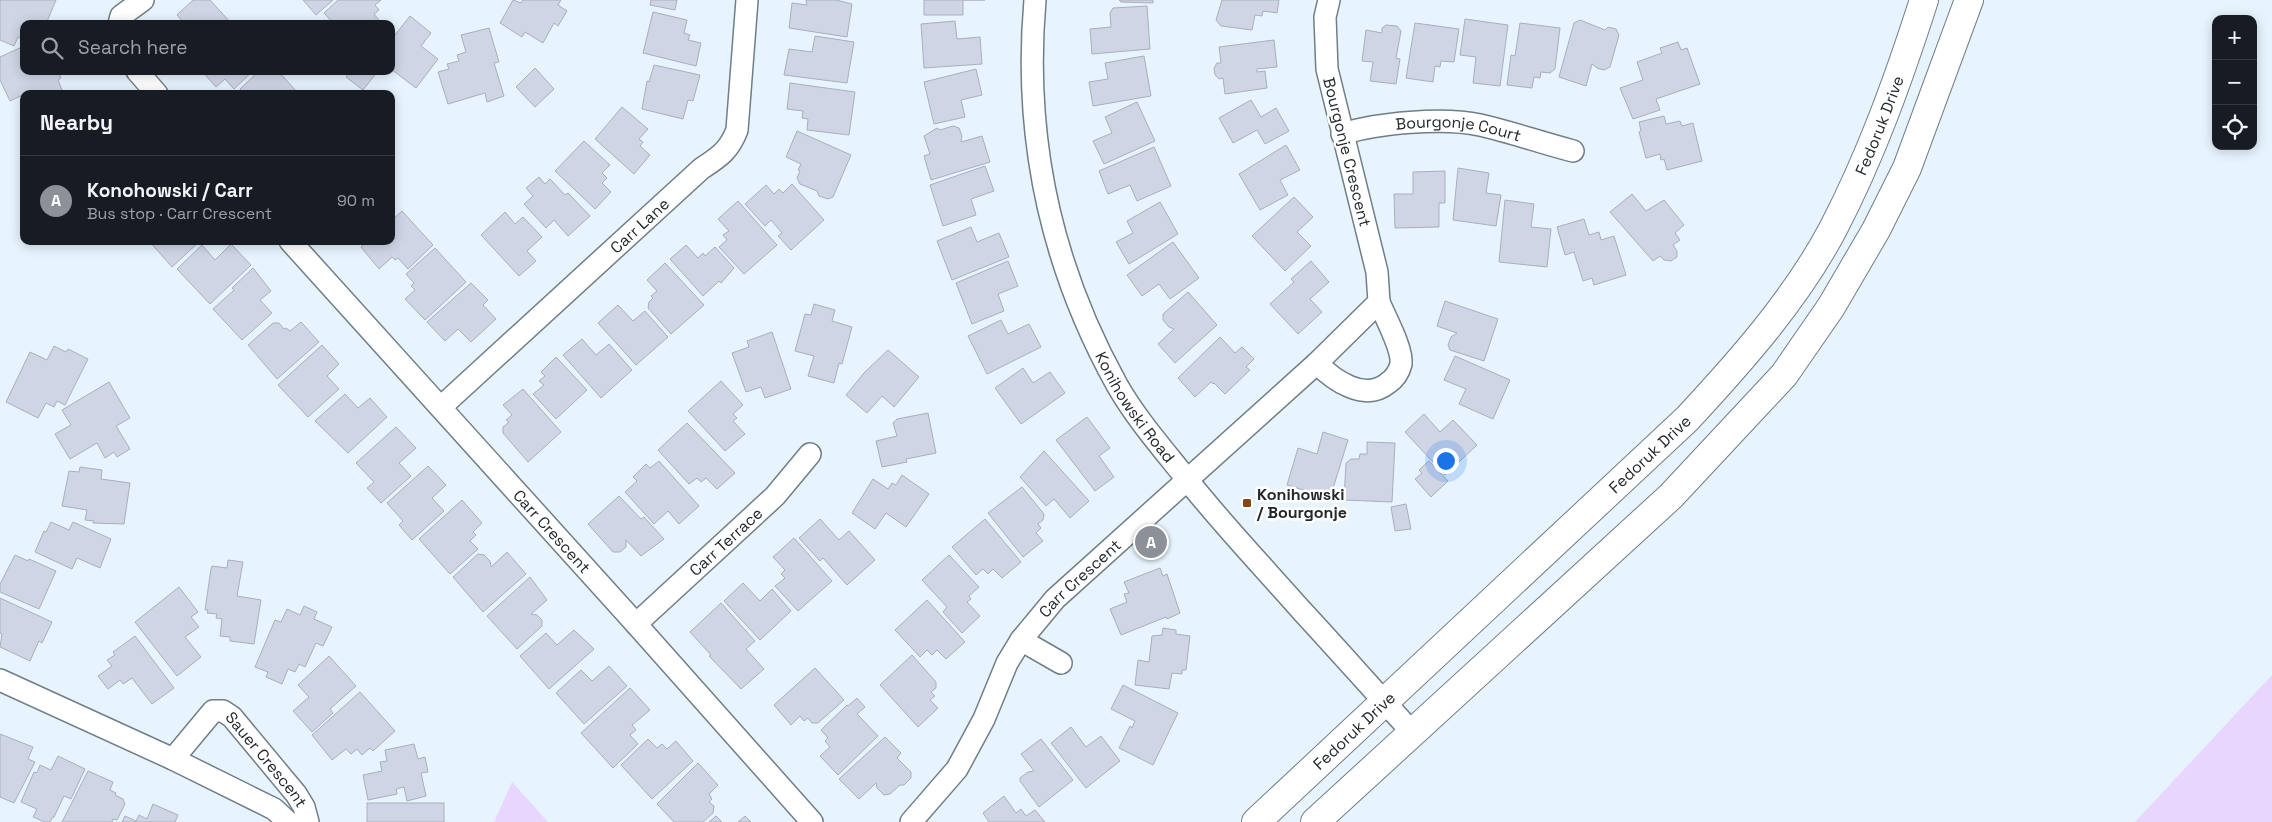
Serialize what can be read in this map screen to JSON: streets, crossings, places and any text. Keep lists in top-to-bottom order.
{
  "streets": {
    "main road": ["Fedoruk Drive"],
    "street": [
      "Bourgonje Court",
      "Bourgonje Crescent",
      "Carr Lane",
      "Konihowski Road",
      "Carr Crescent",
      "Carr Terrace",
      "Sauer Crescent"
    ]
  },
  "crossings": [
    ["Fedoruk Drive", "Konihowski Road"],
    ["Bourgonje Court", "Bourgonje Crescent"],
    ["Carr Lane", "Carr Crescent"],
    ["Konihowski Road", "Carr Crescent"],
    ["Carr Crescent", "Carr Terrace"]
  ],
  "places": {
    "transit": ["Konihowski / Bourgonje"]
  },
  "page": {
    "map_buttons": ["+", "−"],
    "search": "Search here",
    "heading": "Nearby",
    "list": [
      {
        "mark": "A",
        "name": "Konohowski / Carr",
        "note": "Bus stop · Carr Crescent",
        "value": "90 m"
      }
    ],
    "pins": "A"
  }
}
